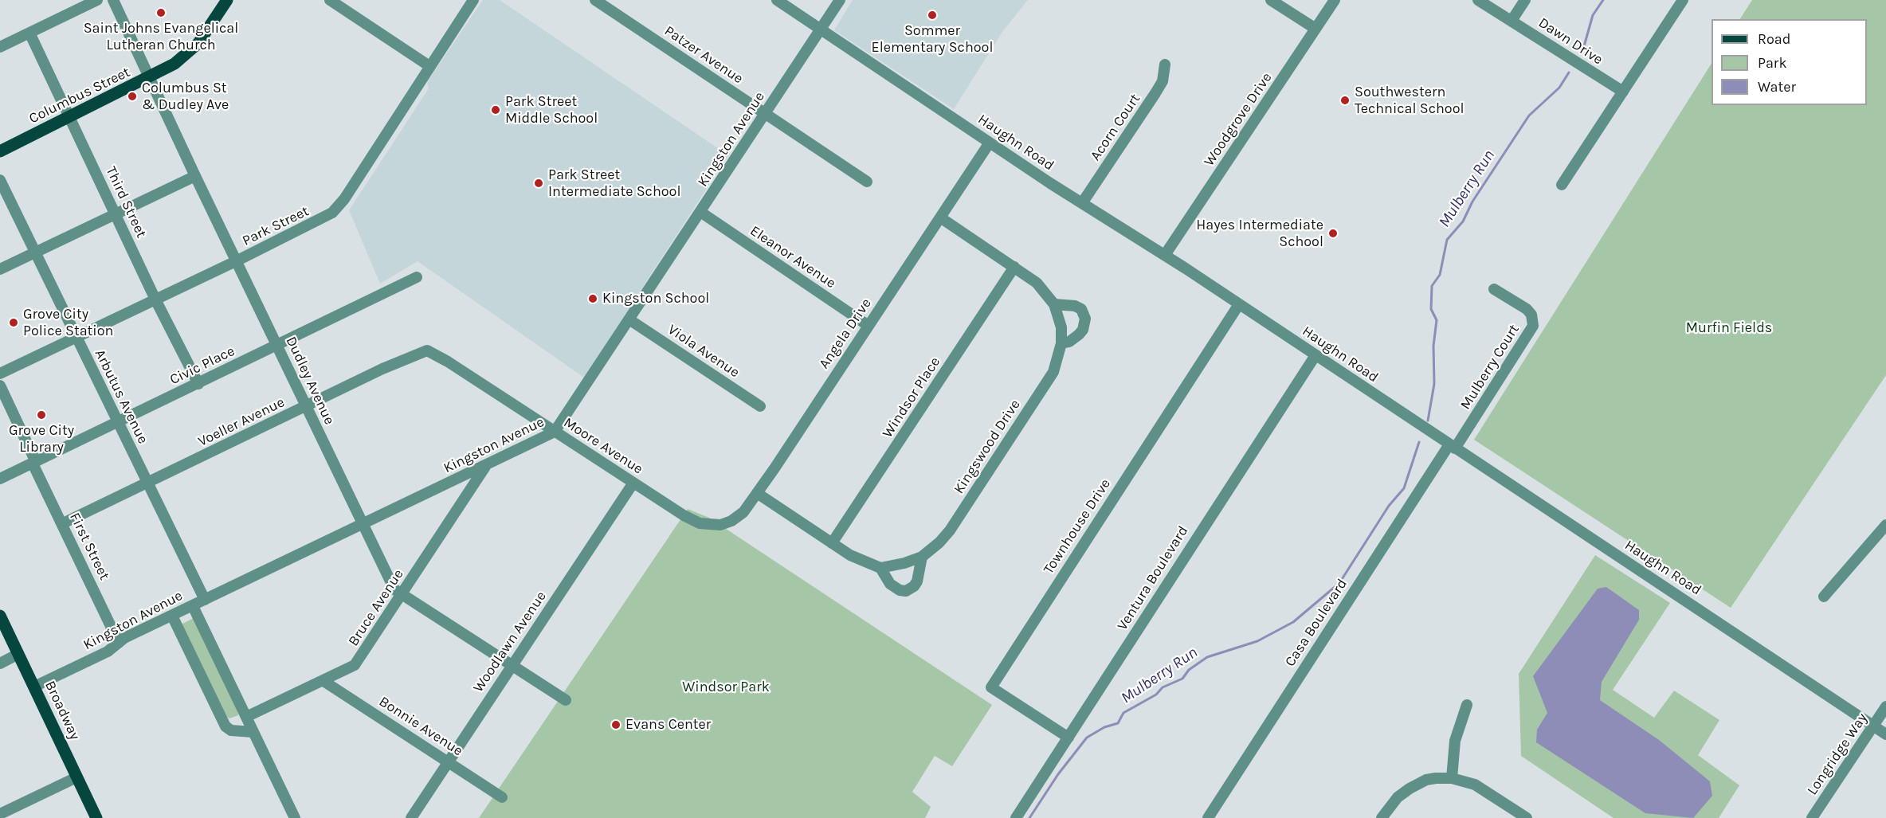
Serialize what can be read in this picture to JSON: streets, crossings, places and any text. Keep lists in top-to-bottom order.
{
  "streets": {
    "main road": ["Columbus Street", "Broadway"],
    "street": [
      "Dawn Drive",
      "Patzer Avenue",
      "Woodgrove Drive",
      "Acorn Court",
      "Kingston Avenue",
      "Haughn Road",
      "Third Street",
      "Park Street",
      "Eleanor Avenue",
      "Angela Drive",
      "Viola Avenue",
      "Civic Place",
      "Mulberry Court",
      "Dudley Avenue",
      "Arbutus Avenue",
      "Windsor Place",
      "Voeller Avenue",
      "Moore Avenue",
      "Kingswood Drive",
      "Townhouse Drive",
      "First Street",
      "Ventura Boulevard",
      "Bruce Avenue",
      "Casa Boulevard",
      "Woodlawn Avenue",
      "Bonnie Avenue",
      "Longridge Way"
    ]
  },
  "crossings": [
    ["Patzer Avenue", "Kingston Avenue"],
    ["Columbus Street", "Third Street"],
    ["Columbus Street", "Dudley Avenue"],
    ["Woodgrove Drive", "Haughn Road"],
    ["Acorn Court", "Haughn Road"],
    ["Kingston Avenue", "Haughn Road"],
    ["Kingston Avenue", "Eleanor Avenue"],
    ["Kingston Avenue", "Viola Avenue"],
    ["Kingston Avenue", "Dudley Avenue"],
    ["Kingston Avenue", "Arbutus Avenue"],
    ["Kingston Avenue", "Moore Avenue"],
    ["Kingston Avenue", "First Street"],
    ["Kingston Avenue", "Bruce Avenue"],
    ["Kingston Avenue", "Broadway"],
    ["Haughn Road", "Angela Drive"],
    ["Haughn Road", "Mulberry Court"],
    ["Haughn Road", "Townhouse Drive"],
    ["Haughn Road", "Ventura Boulevard"],
    ["Haughn Road", "Casa Boulevard"],
    ["Haughn Road", "Longridge Way"],
    ["Third Street", "Park Street"],
    ["Third Street", "Civic Place"],
    ["Park Street", "Dudley Avenue"],
    ["Park Street", "Arbutus Avenue"],
    ["Eleanor Avenue", "Angela Drive"],
    ["Angela Drive", "Moore Avenue"],
    ["Angela Drive", "Kingswood Drive"],
    ["Civic Place", "Dudley Avenue"],
    ["Civic Place", "Arbutus Avenue"],
    ["Civic Place", "First Street"],
    ["Mulberry Court", "Casa Boulevard"],
    ["Dudley Avenue", "Voeller Avenue"],
    ["Dudley Avenue", "Bruce Avenue"],
    ["Dudley Avenue", "Woodlawn Avenue"],
    ["Arbutus Avenue", "Voeller Avenue"],
    ["Windsor Place", "Kingswood Drive"],
    ["Voeller Avenue", "Moore Avenue"],
    ["Voeller Avenue", "First Street"],
    ["Moore Avenue", "Woodlawn Avenue"],
    ["Townhouse Drive", "Ventura Boulevard"],
    ["Bruce Avenue", "Bonnie Avenue"],
    ["Woodlawn Avenue", "Bonnie Avenue"]
  ],
  "water": ["Mulberry Run"],
  "parks": ["Murfin Fields", "Windsor Park"],
  "places": [
    "Saint Johns Evangelical Lutheran Church",
    "Sommer Elementary School",
    "Columbus St & Dudley Ave",
    "Southwestern Technical School",
    "Park Street Middle School",
    "Park Street Intermediate School",
    "Hayes Intermediate School",
    "Kingston School",
    "Grove City Police Station",
    "Grove City Library",
    "Evans Center"
  ],
  "legend": ["Road", "Park", "Water"]
}
